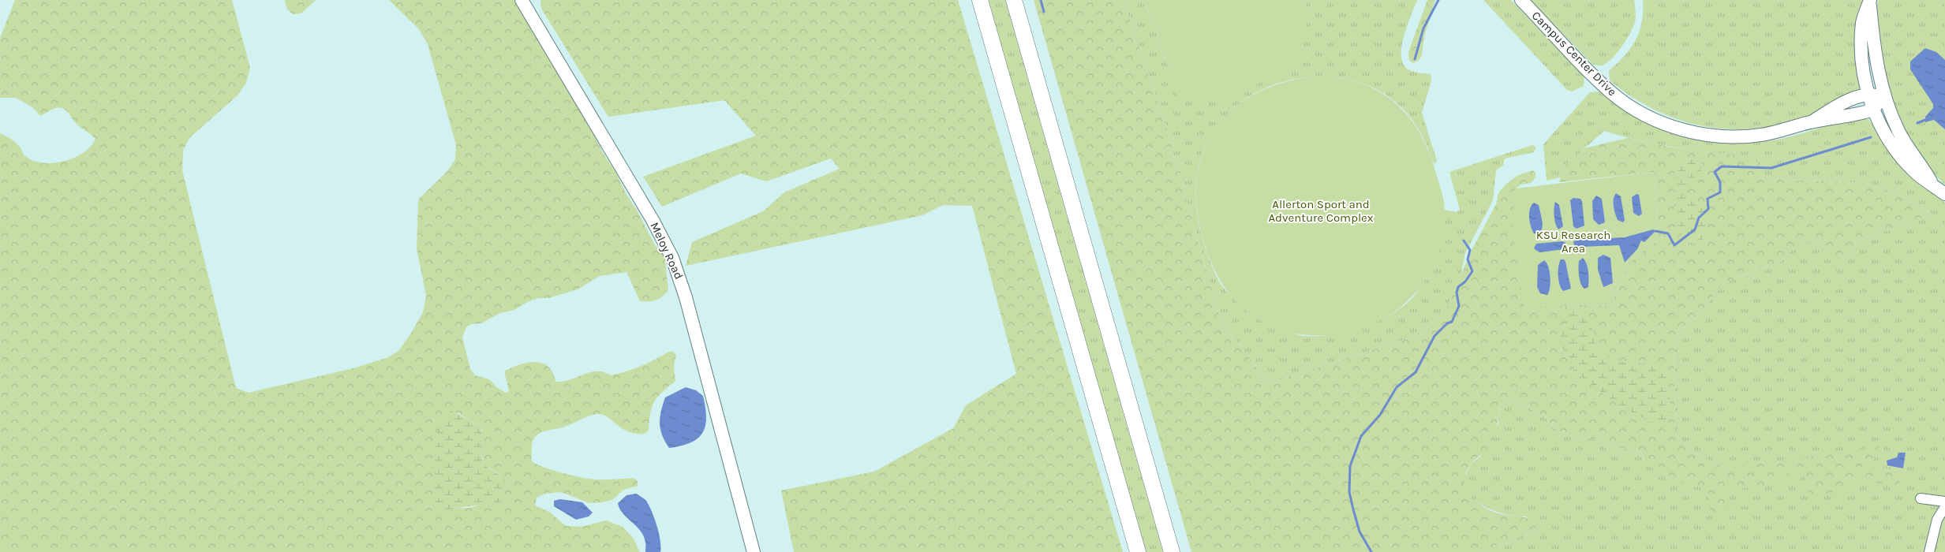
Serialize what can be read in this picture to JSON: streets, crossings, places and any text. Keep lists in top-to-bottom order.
{
  "streets": {
    "street": ["Campus Center Drive", "Meloy Road"]
  },
  "parks": ["Allerton Sport and Adventure Complex", "KSU Research Area"]
}
